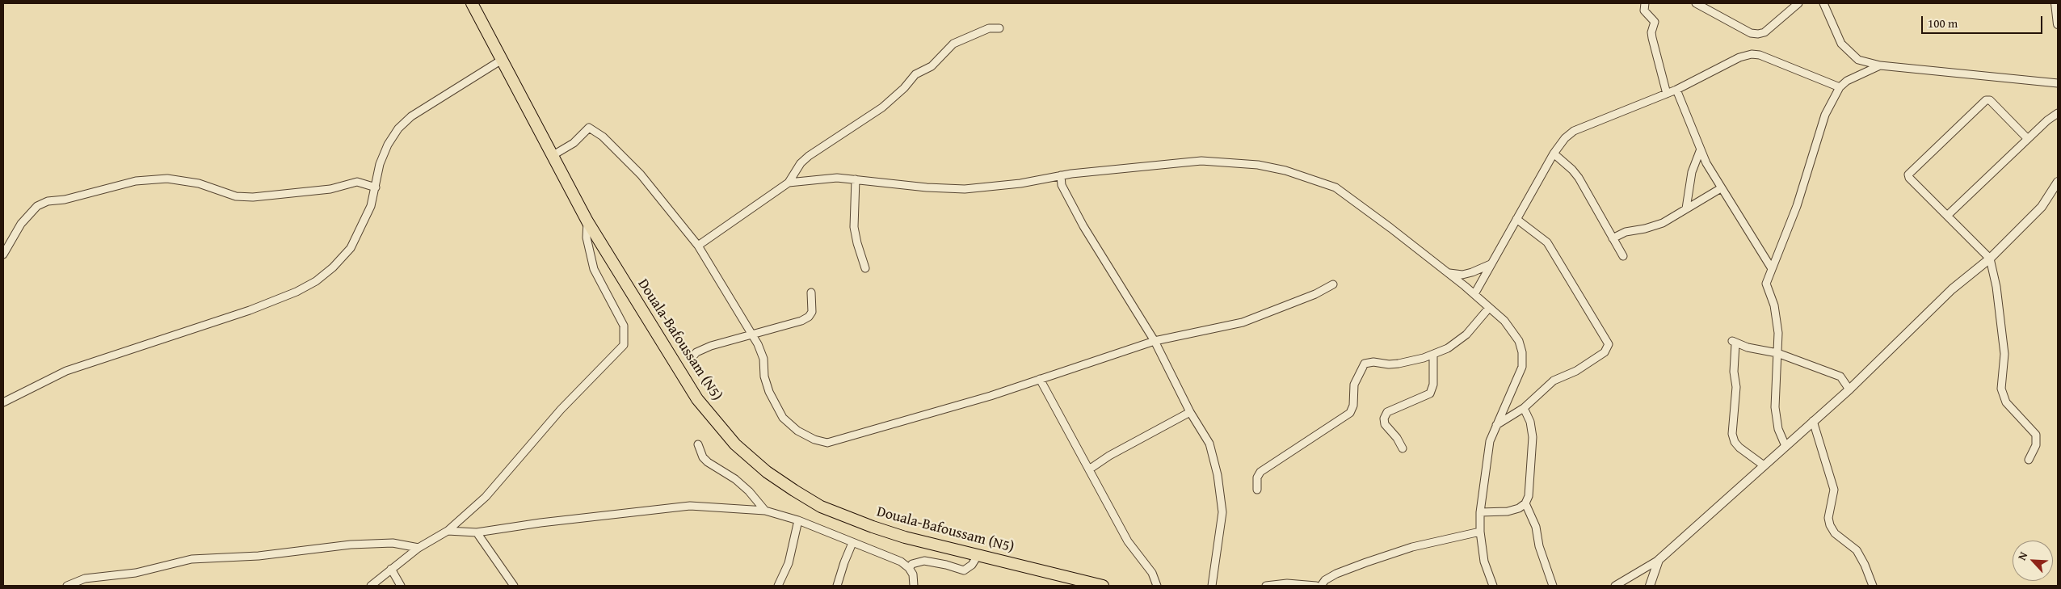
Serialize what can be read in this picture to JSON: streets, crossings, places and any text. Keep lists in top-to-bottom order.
{
  "streets": {
    "highway": ["Douala-Bafoussam (N5)"]
  },
  "scale_bar": "100 m",
  "north": "top left"
}
